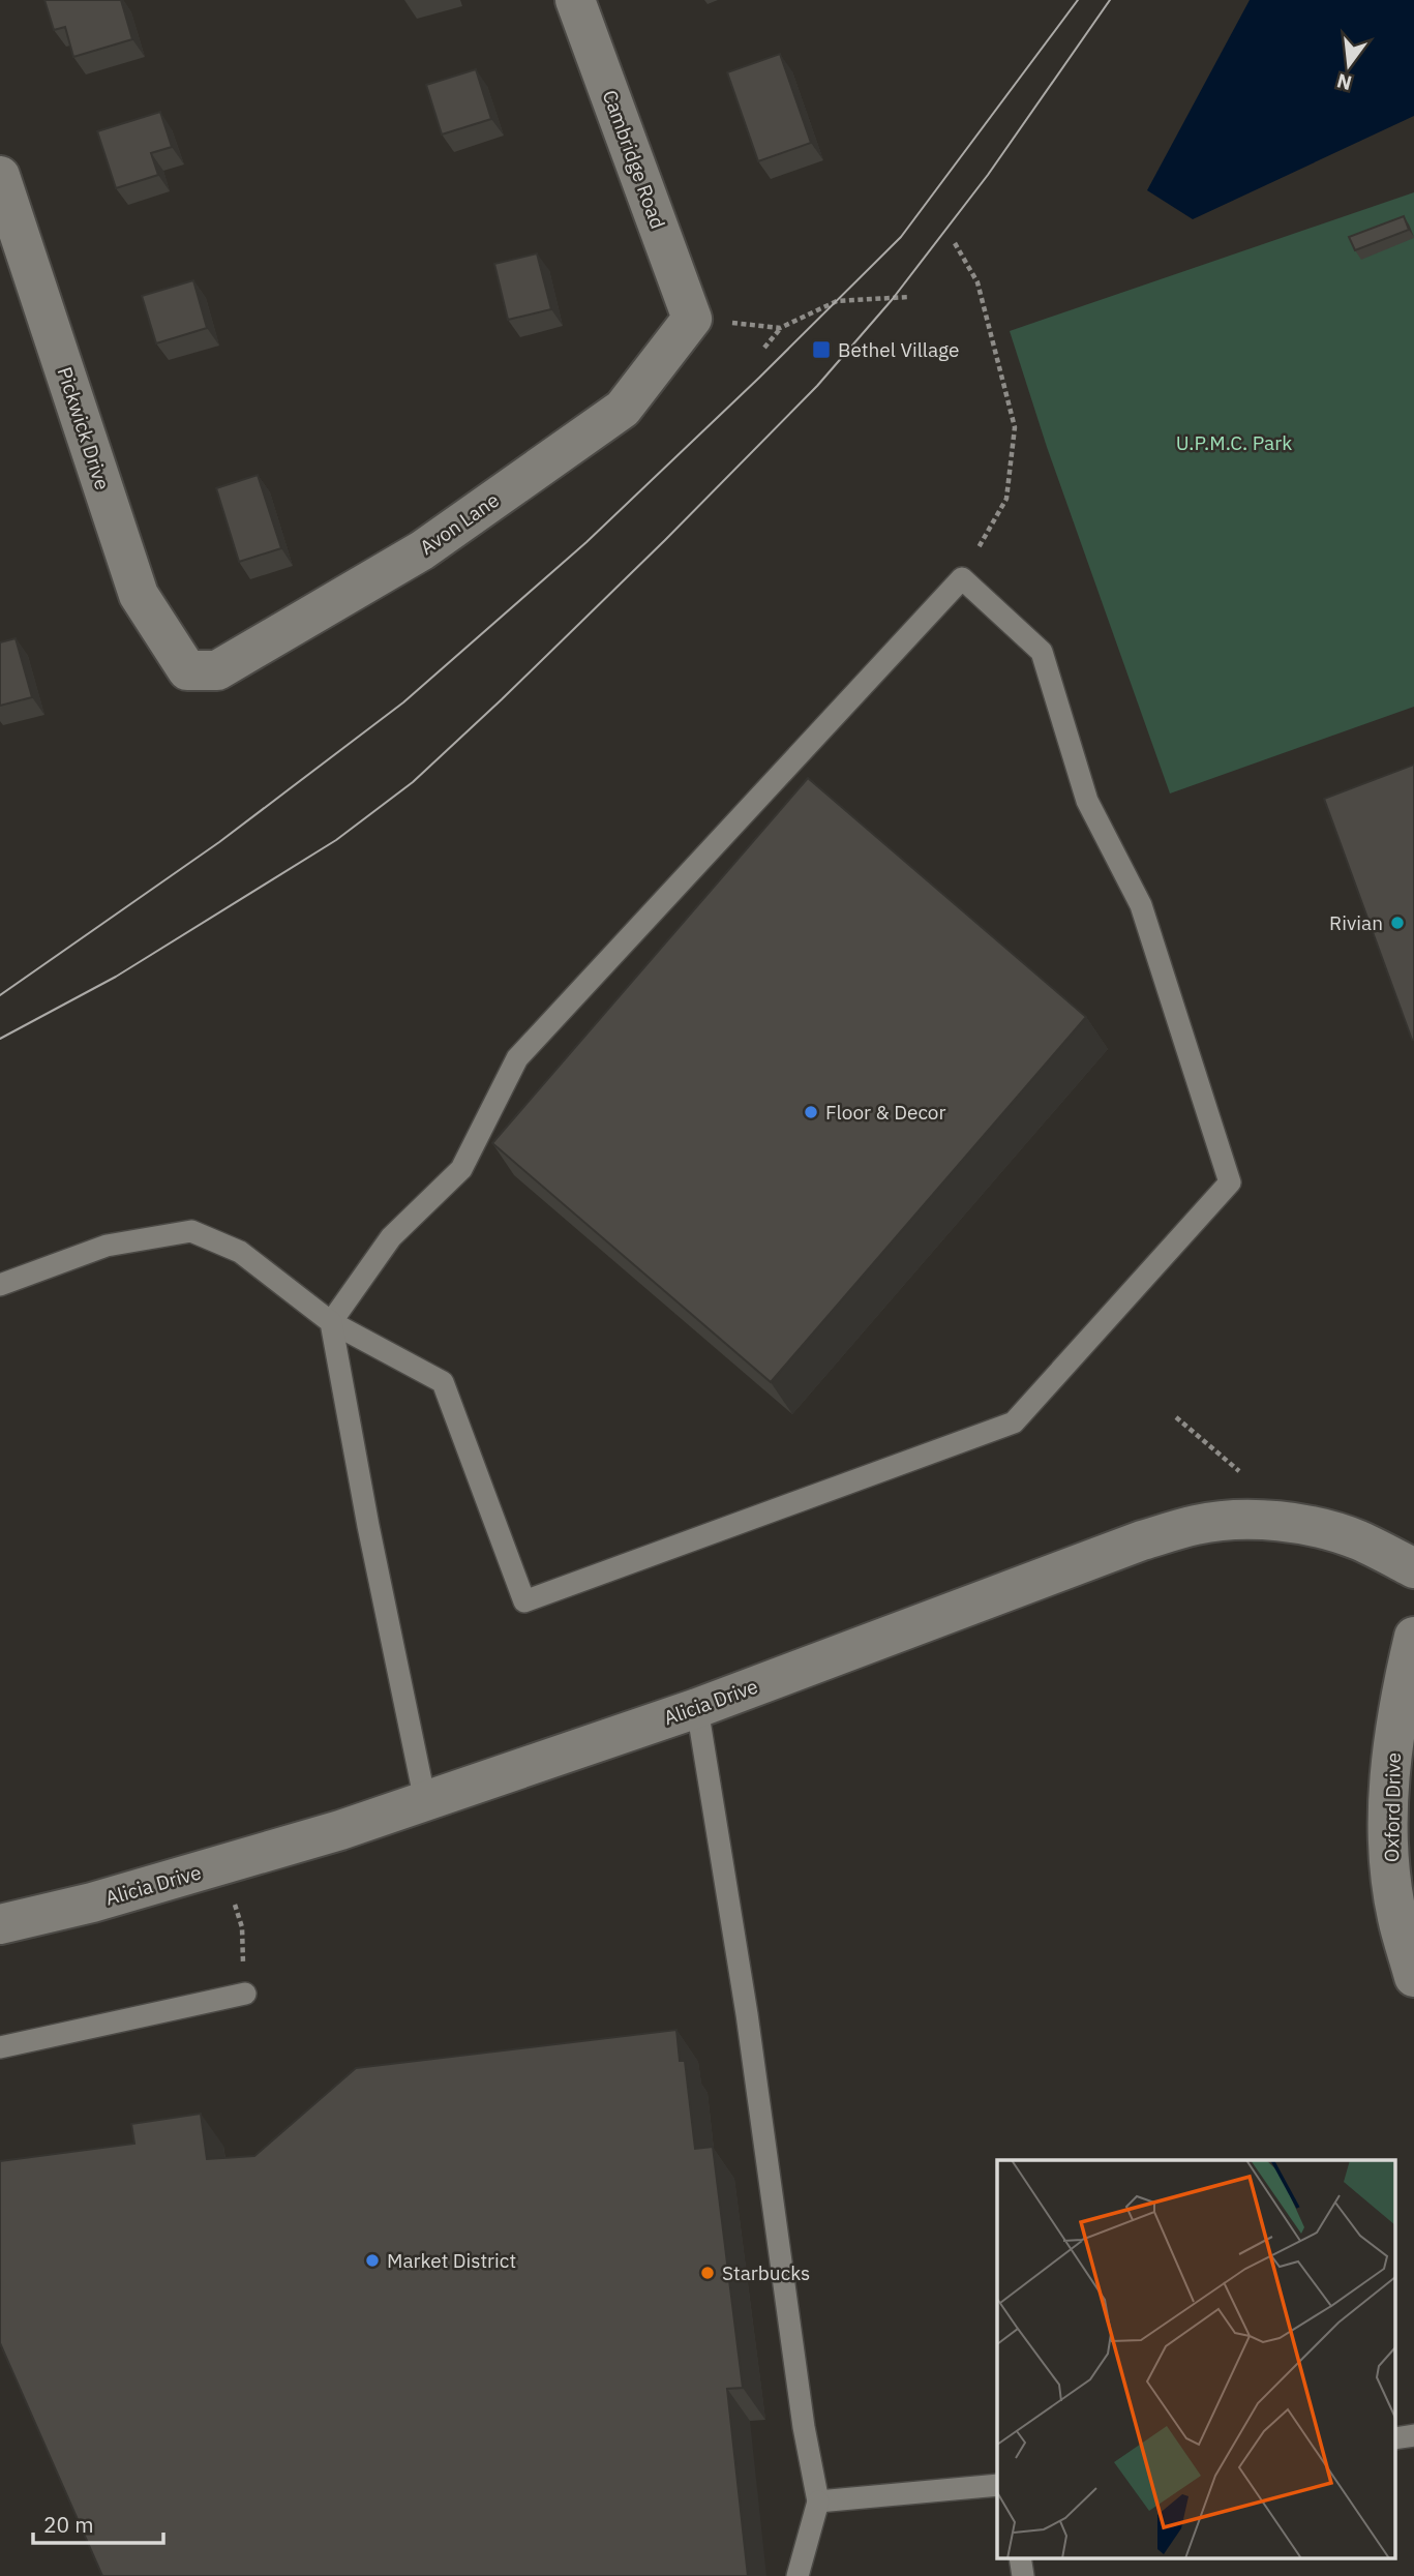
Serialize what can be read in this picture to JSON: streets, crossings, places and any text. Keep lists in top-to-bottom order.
{
  "streets": {
    "street": [
      "Cambridge Road",
      "Pickwick Drive",
      "Avon Lane",
      "Alicia Drive",
      "Oxford Drive"
    ]
  },
  "crossings": [
    ["Cambridge Road", "Avon Lane"],
    ["Pickwick Drive", "Avon Lane"]
  ],
  "parks": ["U.P.M.C. Park"],
  "places": {
    "transit": ["Bethel Village"],
    "other": [
      "Rivian",
      "Floor & Decor",
      "Market District",
      "Starbucks"
    ]
  },
  "scale_bar": "20 m",
  "north": "bottom"
}
